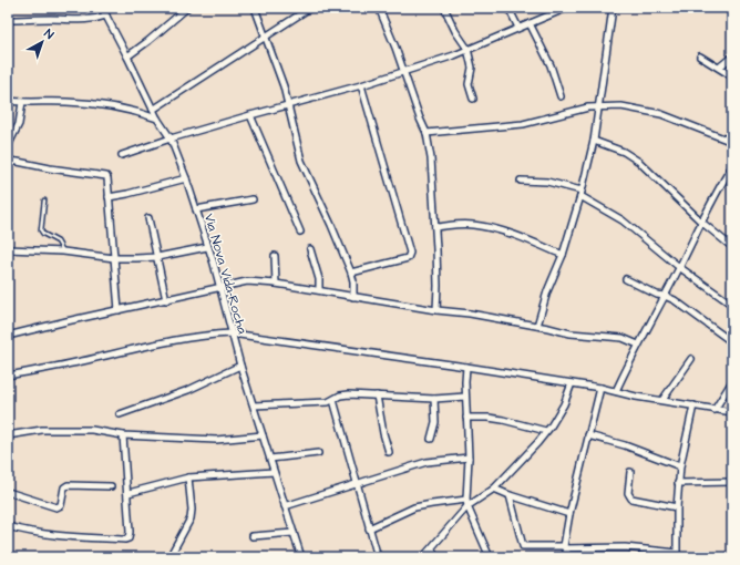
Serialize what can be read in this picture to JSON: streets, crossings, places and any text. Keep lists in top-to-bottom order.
{
  "streets": {
    "street": ["Via Nova Vida-Rocha"]
  },
  "north": "top right"
}
